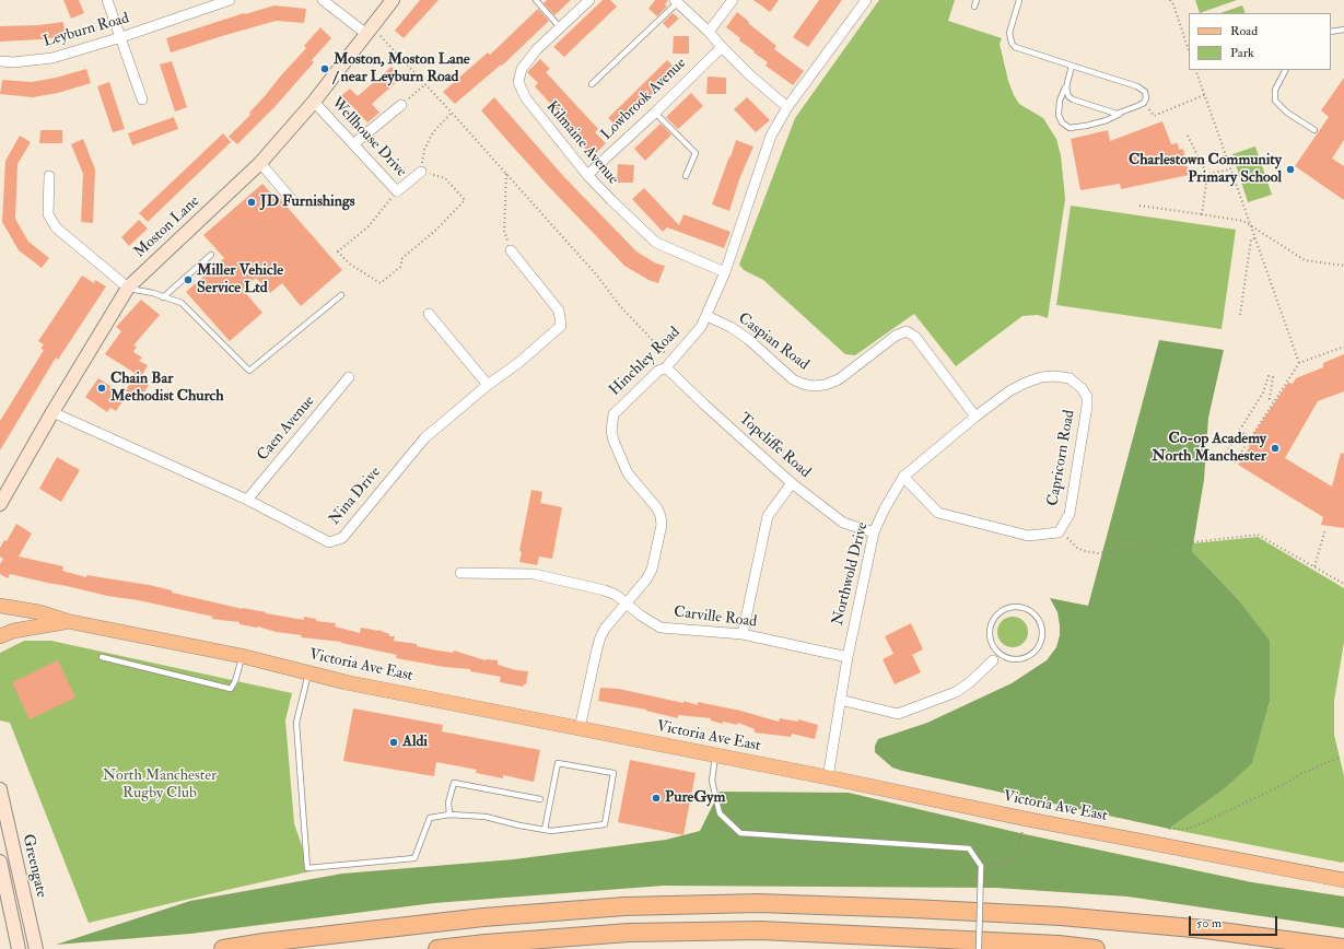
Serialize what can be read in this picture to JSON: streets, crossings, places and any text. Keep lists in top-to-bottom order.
{
  "streets": {
    "main road": ["Victoria Ave East"],
    "street": [
      "Leyburn Road",
      "Lowbrook Avenue",
      "Wellhouse Drive",
      "Kilmaine Avenue",
      "Moston Lane",
      "Caspian Road",
      "Hinchley Road",
      "Caen Avenue",
      "Topcliffe Road",
      "Capricorn Road",
      "Nina Drive",
      "Northwold Drive",
      "Carville Road",
      "Greengate"
    ]
  },
  "crossings": [
    ["Lowbrook Avenue", "Kilmaine Avenue"],
    ["Wellhouse Drive", "Moston Lane"],
    ["Kilmaine Avenue", "Hinchley Road"],
    ["Moston Lane", "Nina Drive"],
    ["Caspian Road", "Hinchley Road"],
    ["Caspian Road", "Capricorn Road"],
    ["Caspian Road", "Northwold Drive"],
    ["Hinchley Road", "Topcliffe Road"],
    ["Hinchley Road", "Carville Road"],
    ["Hinchley Road", "Victoria Ave East"],
    ["Caen Avenue", "Nina Drive"],
    ["Topcliffe Road", "Northwold Drive"],
    ["Capricorn Road", "Northwold Drive"],
    ["Northwold Drive", "Carville Road"],
    ["Northwold Drive", "Victoria Ave East"]
  ],
  "parks": ["North Manchester Rugby Club"],
  "places": [
    "Moston, Moston Lane / near Leyburn Road",
    "Charlestown Community Primary School",
    "JD Furnishings",
    "Miller Vehicle Service Ltd",
    "Chain Bar Methodist Church",
    "Co-op Academy North Manchester",
    "Aldi",
    "PureGym"
  ],
  "legend": ["Road", "Park"],
  "scale_bar": "50 m"
}
